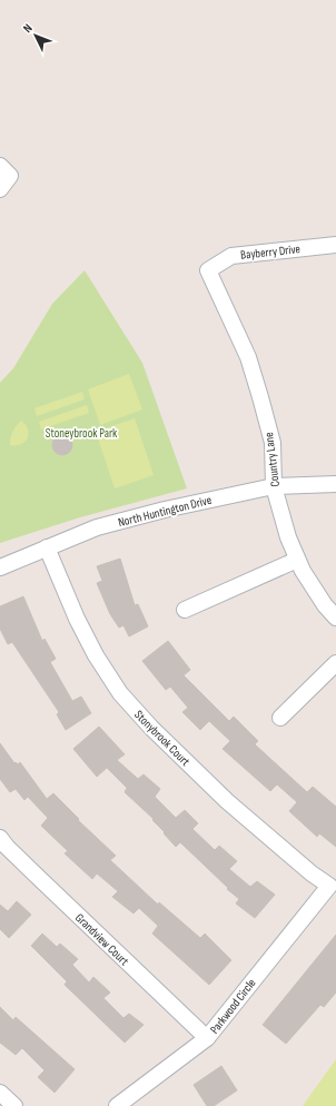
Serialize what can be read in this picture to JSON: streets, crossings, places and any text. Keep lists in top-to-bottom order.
{
  "streets": {
    "street": [
      "Bayberry Drive",
      "Country Lane",
      "North Huntington Drive",
      "Stonybrook Court",
      "Grandview Court",
      "Parkwood Circle"
    ]
  },
  "crossings": [
    ["Bayberry Drive", "Country Lane"],
    ["Country Lane", "North Huntington Drive"],
    ["North Huntington Drive", "Stonybrook Court"],
    ["Stonybrook Court", "Parkwood Circle"],
    ["Grandview Court", "Parkwood Circle"]
  ],
  "parks": ["Stoneybrook Park"],
  "north": "top left"
}
